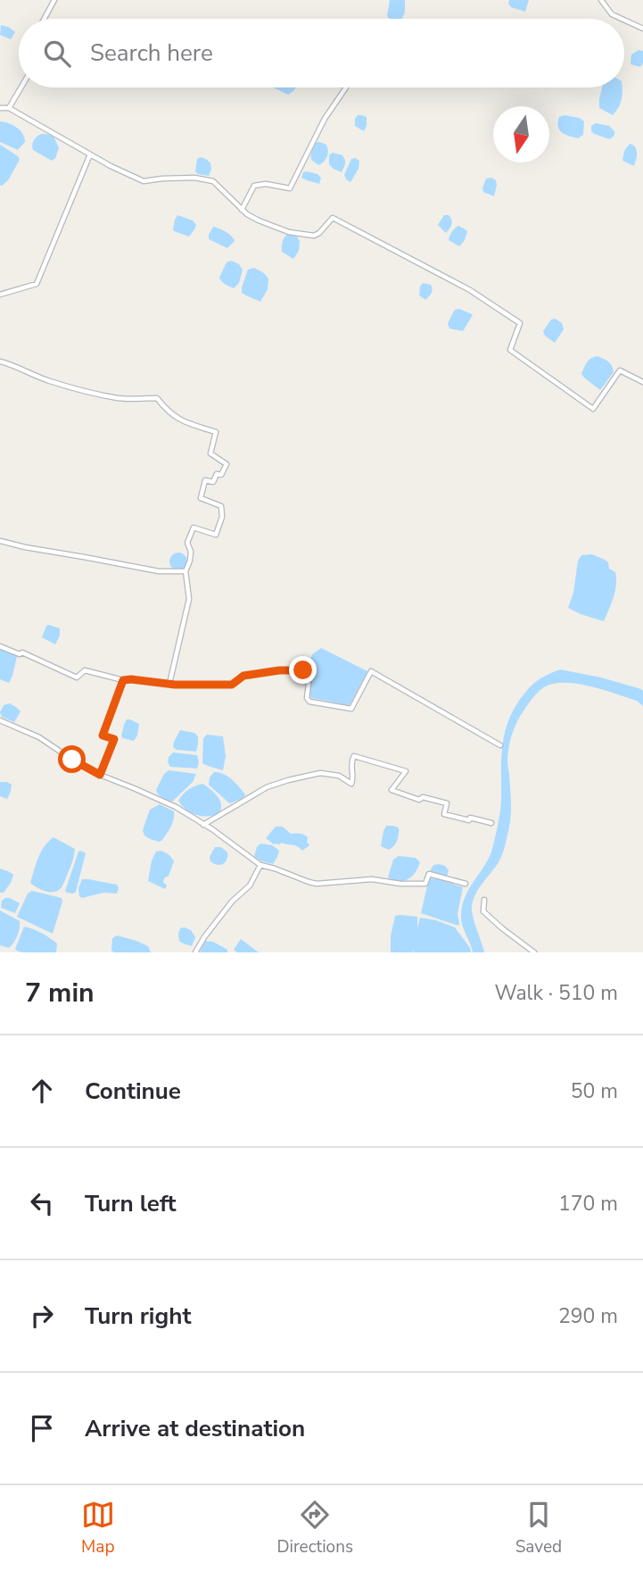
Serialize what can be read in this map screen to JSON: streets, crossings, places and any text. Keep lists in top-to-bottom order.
{
  "north": "bottom",
  "page": {
    "search": "Search here",
    "heading": ["7 min", "Walk · 510 m"],
    "list": [
      ["Continue", "50 m"],
      ["Turn left", "170 m"],
      ["Turn right", "290 m"],
      "Arrive at destination"
    ],
    "nav": ["Map", "Directions", "Saved"]
  }
}
